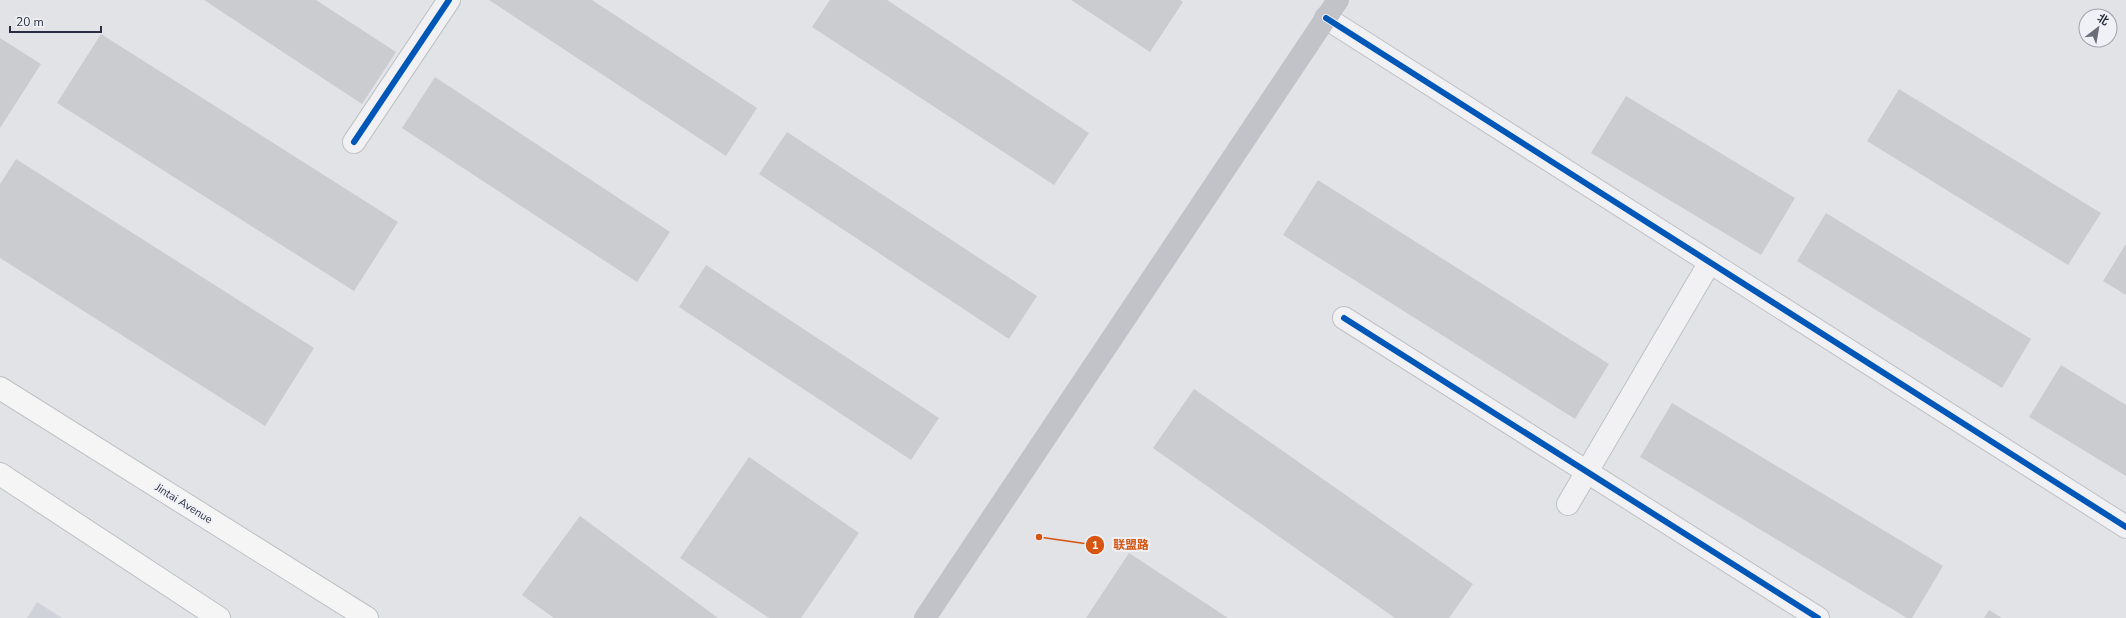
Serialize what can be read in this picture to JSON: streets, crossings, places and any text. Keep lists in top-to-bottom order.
{
  "streets": {
    "main road": ["Jintai Avenue"]
  },
  "places": ["联盟路"],
  "scale_bar": "20 m",
  "north": "top right"
}
